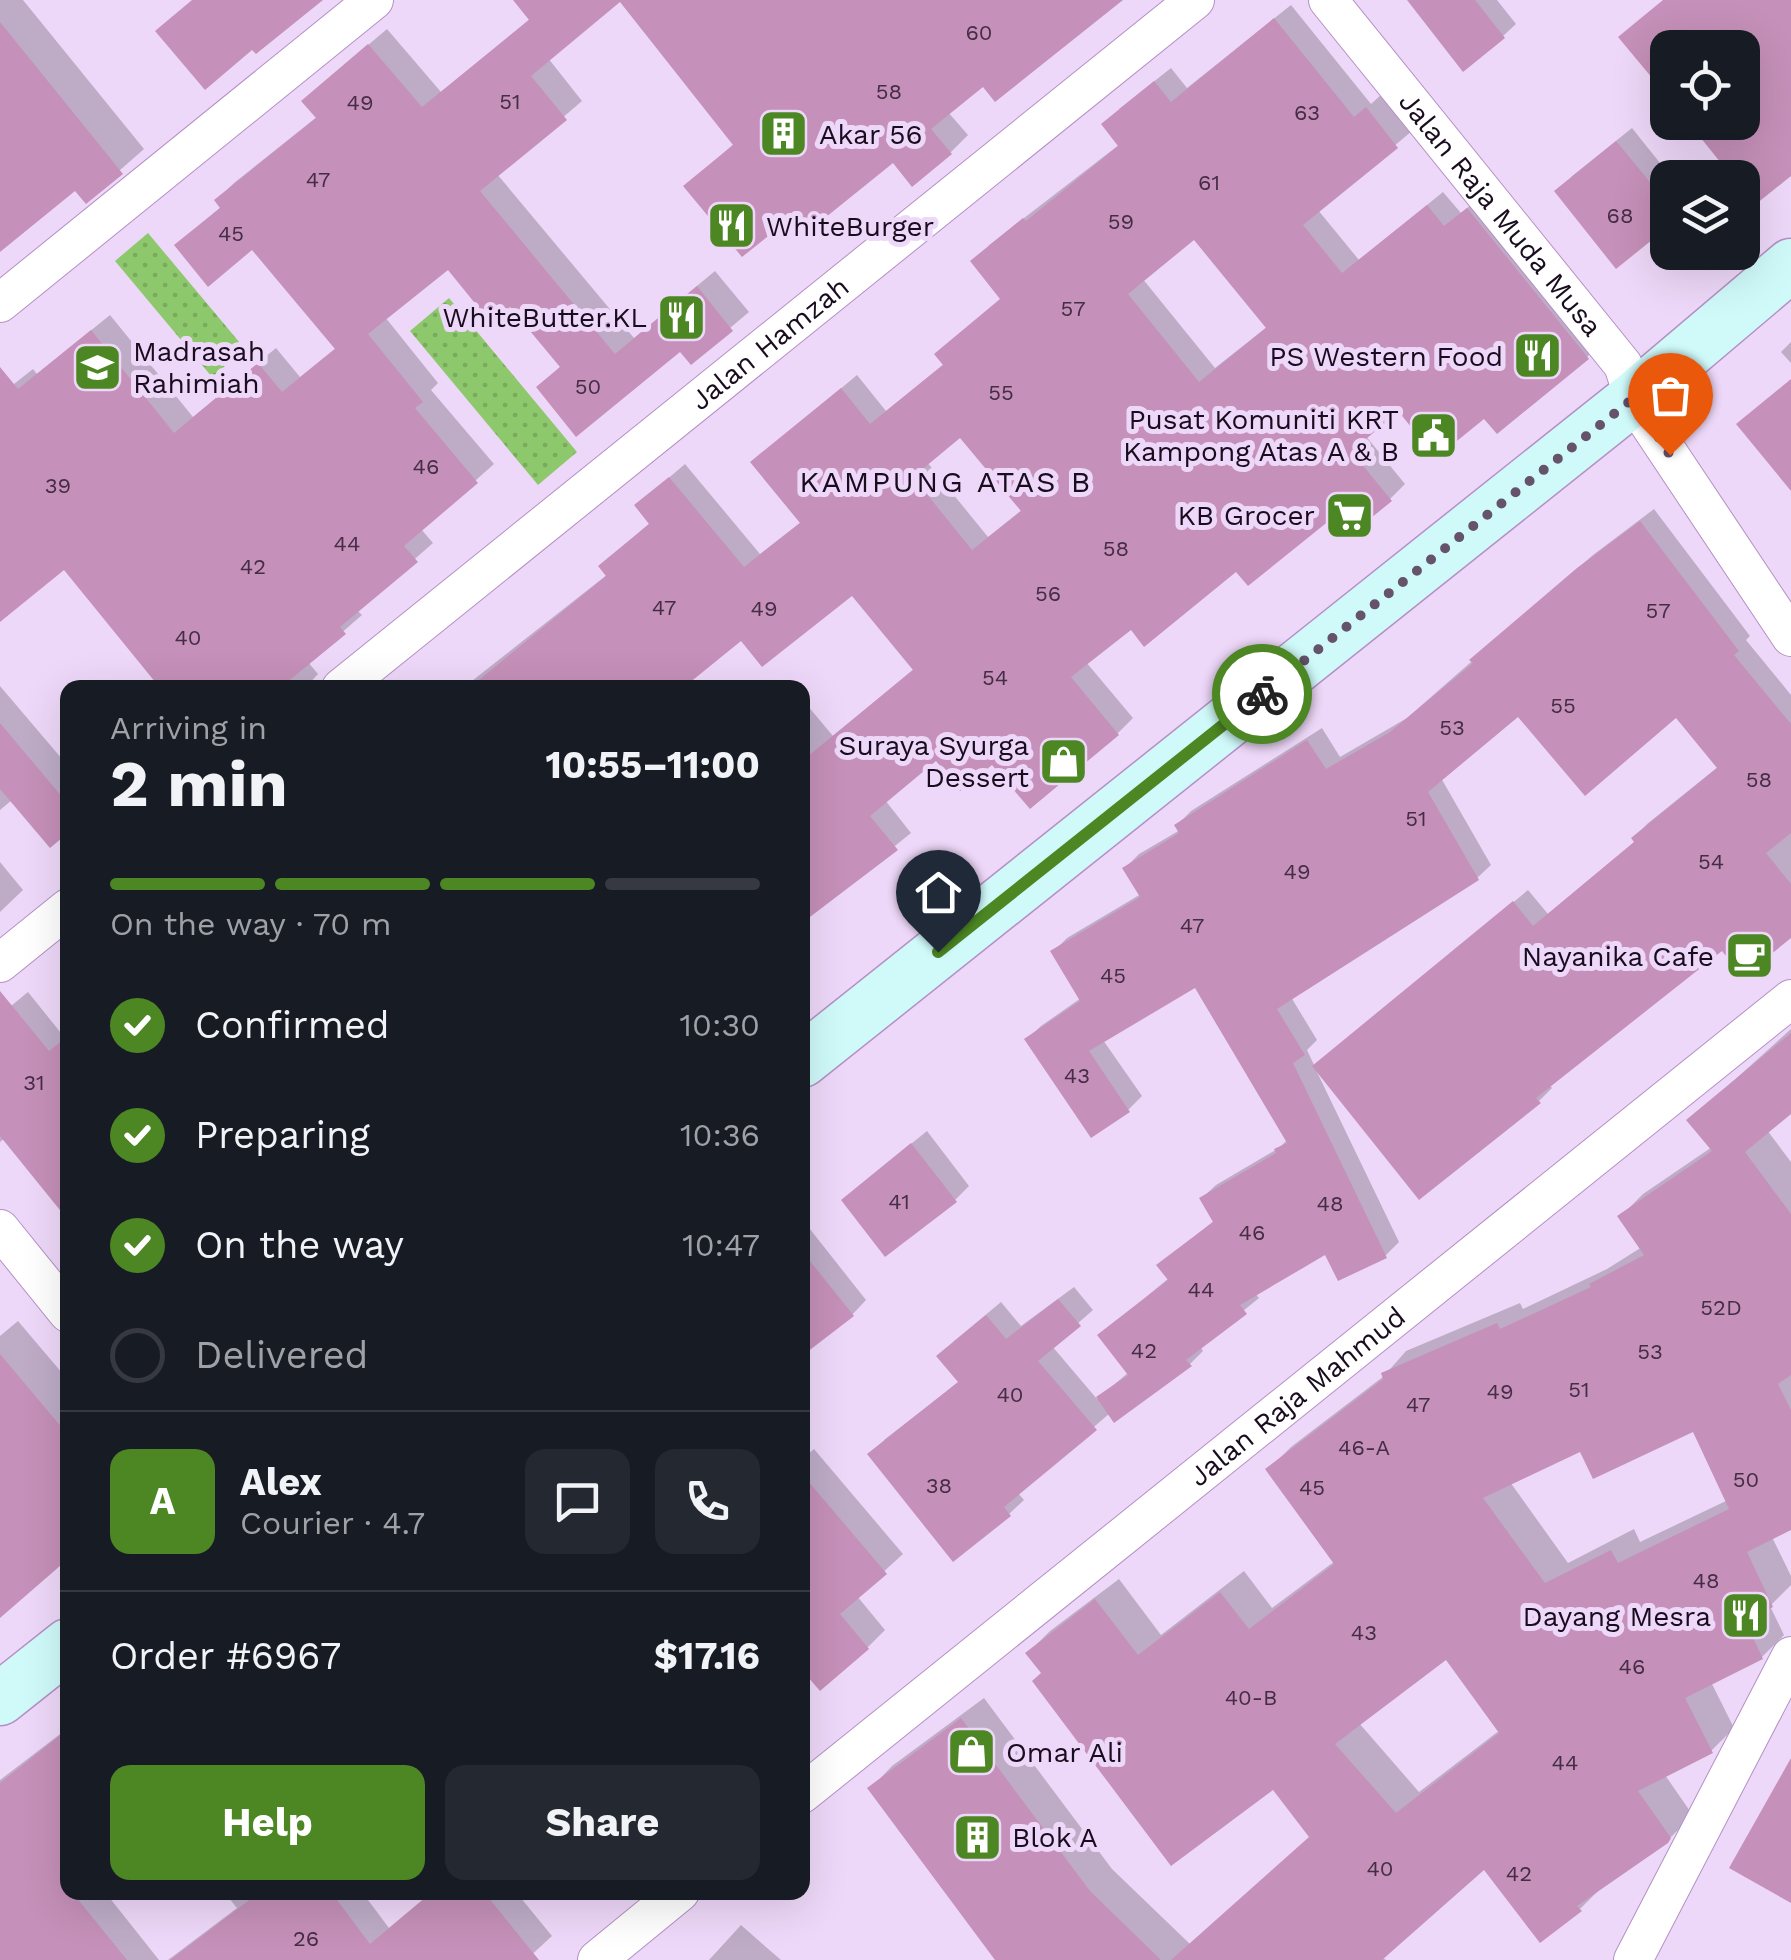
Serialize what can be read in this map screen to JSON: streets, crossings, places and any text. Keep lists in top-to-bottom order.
{
  "streets": {
    "street": ["Jalan Raja Muda Musa", "Jalan Hamzah", "Jalan Raja Mahmud"]
  },
  "districts": ["KAMPUNG ATAS B"],
  "places": {
    "building": ["Akar 56", "Blok A"],
    "restaurant": [
      "WhiteBurger",
      "WhiteButter.KL",
      "PS Western Food",
      "Dayang Mesra"
    ],
    "school or university": ["Madrasah Rahimiah"],
    "public building": ["Pusat Komuniti KRT Kampong Atas A & B"],
    "supermarket": ["KB Grocer"],
    "shop": ["Suraya Syurga Dessert", "Omar Ali"],
    "cafe": ["Nayanika Cafe"]
  },
  "house_numbers": [
    "60",
    "58",
    "51",
    "49",
    "63",
    "47",
    "61",
    "68",
    "59",
    "45",
    "57",
    "50",
    "55",
    "46",
    "39",
    "44",
    "58",
    "42",
    "56",
    "47",
    "49",
    "57",
    "40",
    "54",
    "55",
    "53",
    "58",
    "51",
    "54",
    "49",
    "47",
    "45",
    "43",
    "31",
    "41",
    "48",
    "46",
    "44",
    "52D",
    "42",
    "53",
    "51",
    "49",
    "40",
    "47",
    "46-A",
    "50",
    "38",
    "45",
    "48",
    "43",
    "46",
    "40-B",
    "44",
    "40",
    "42",
    "26"
  ],
  "page": {
    "heading": ["2 min", "Arriving in", "10:55–11:00"],
    "panel": [
      "Alex",
      "Courier · 4.7",
      "Order #6967",
      "$17.16"
    ],
    "bar": "On the way · 70 m",
    "list": [
      ["Confirmed", "10:30"],
      ["Preparing", "10:36"],
      ["On the way", "10:47"],
      "Delivered"
    ],
    "round": "A",
    "buttons": ["Help", "Share"]
  }
}
